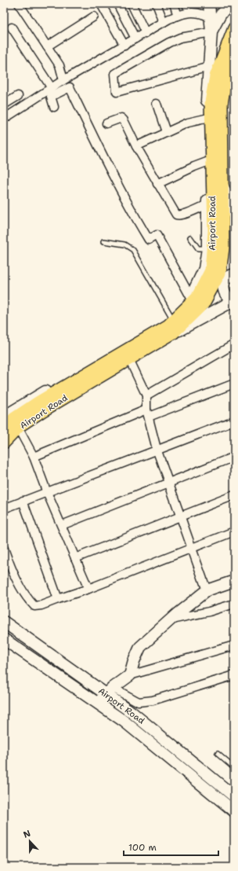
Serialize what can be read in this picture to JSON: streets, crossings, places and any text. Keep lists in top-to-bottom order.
{
  "streets": {
    "main road": ["Airport Road"]
  },
  "scale_bar": "100 m",
  "north": "top"
}
